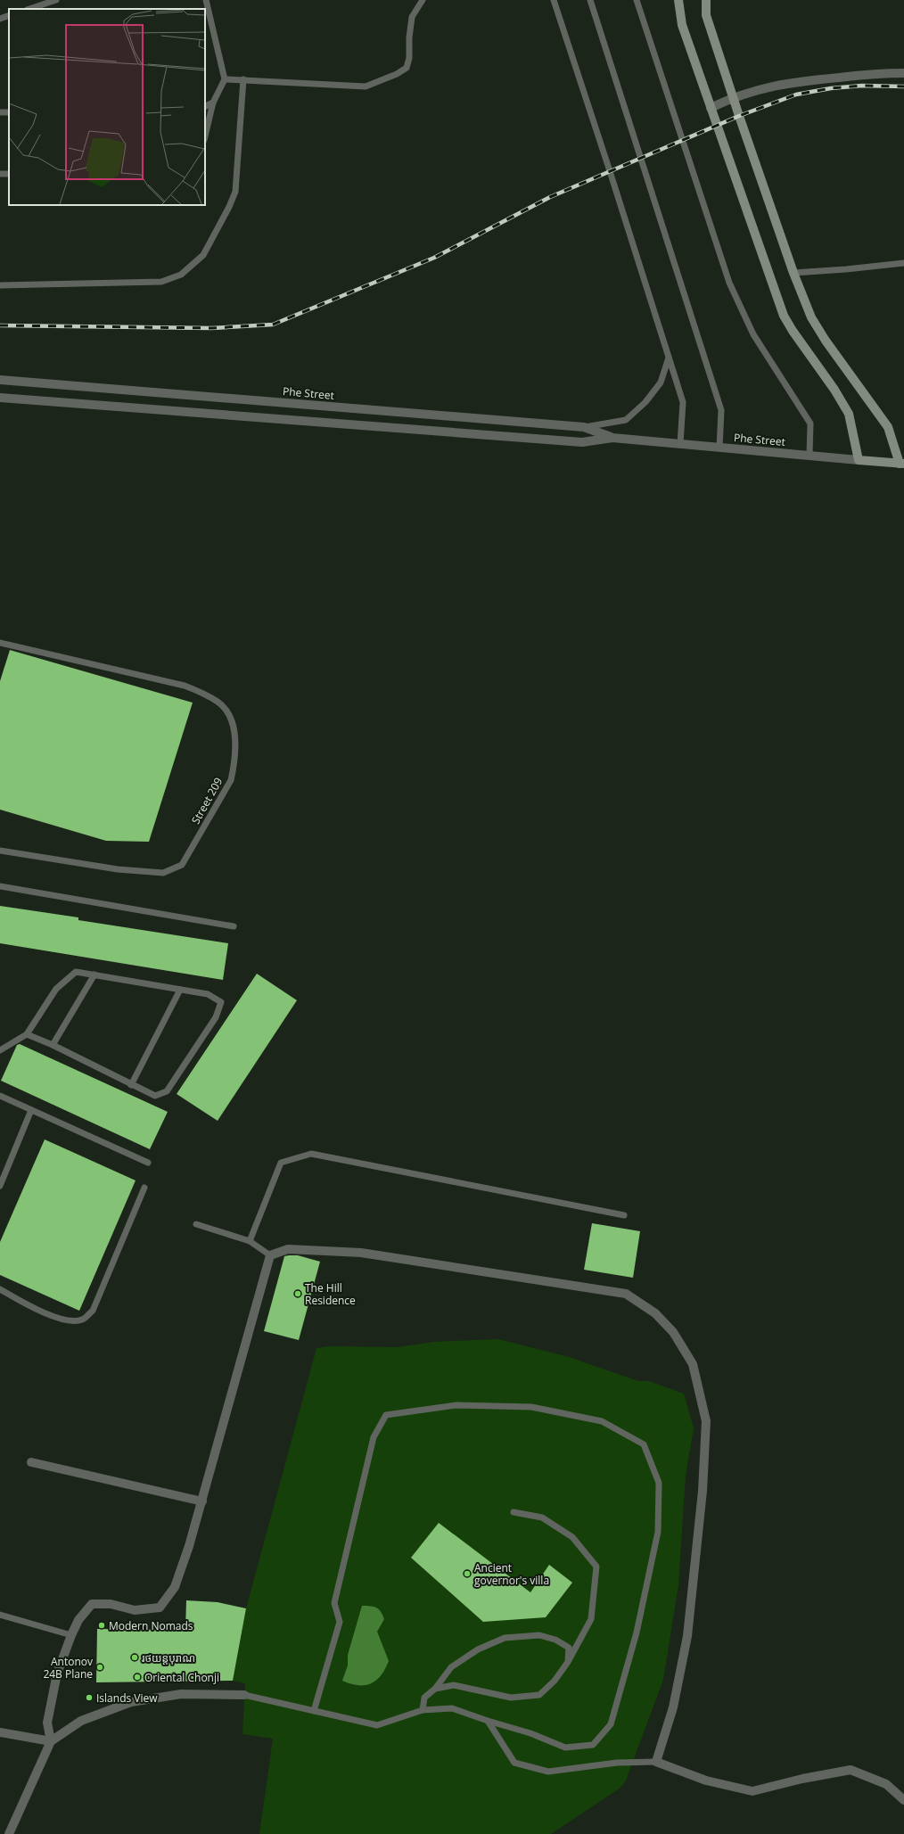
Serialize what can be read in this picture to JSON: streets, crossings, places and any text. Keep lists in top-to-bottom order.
{
  "streets": {
    "main road": ["Phe Street"],
    "lane": ["Street 209"]
  },
  "places": [
    "The Hill Residence",
    "Ancient governor's villa",
    "Modern Nomads",
    "រថយន្តបុរាណ",
    "Antonov 24B Plane",
    "Oriental Chonji",
    "Islands View"
  ]
}
